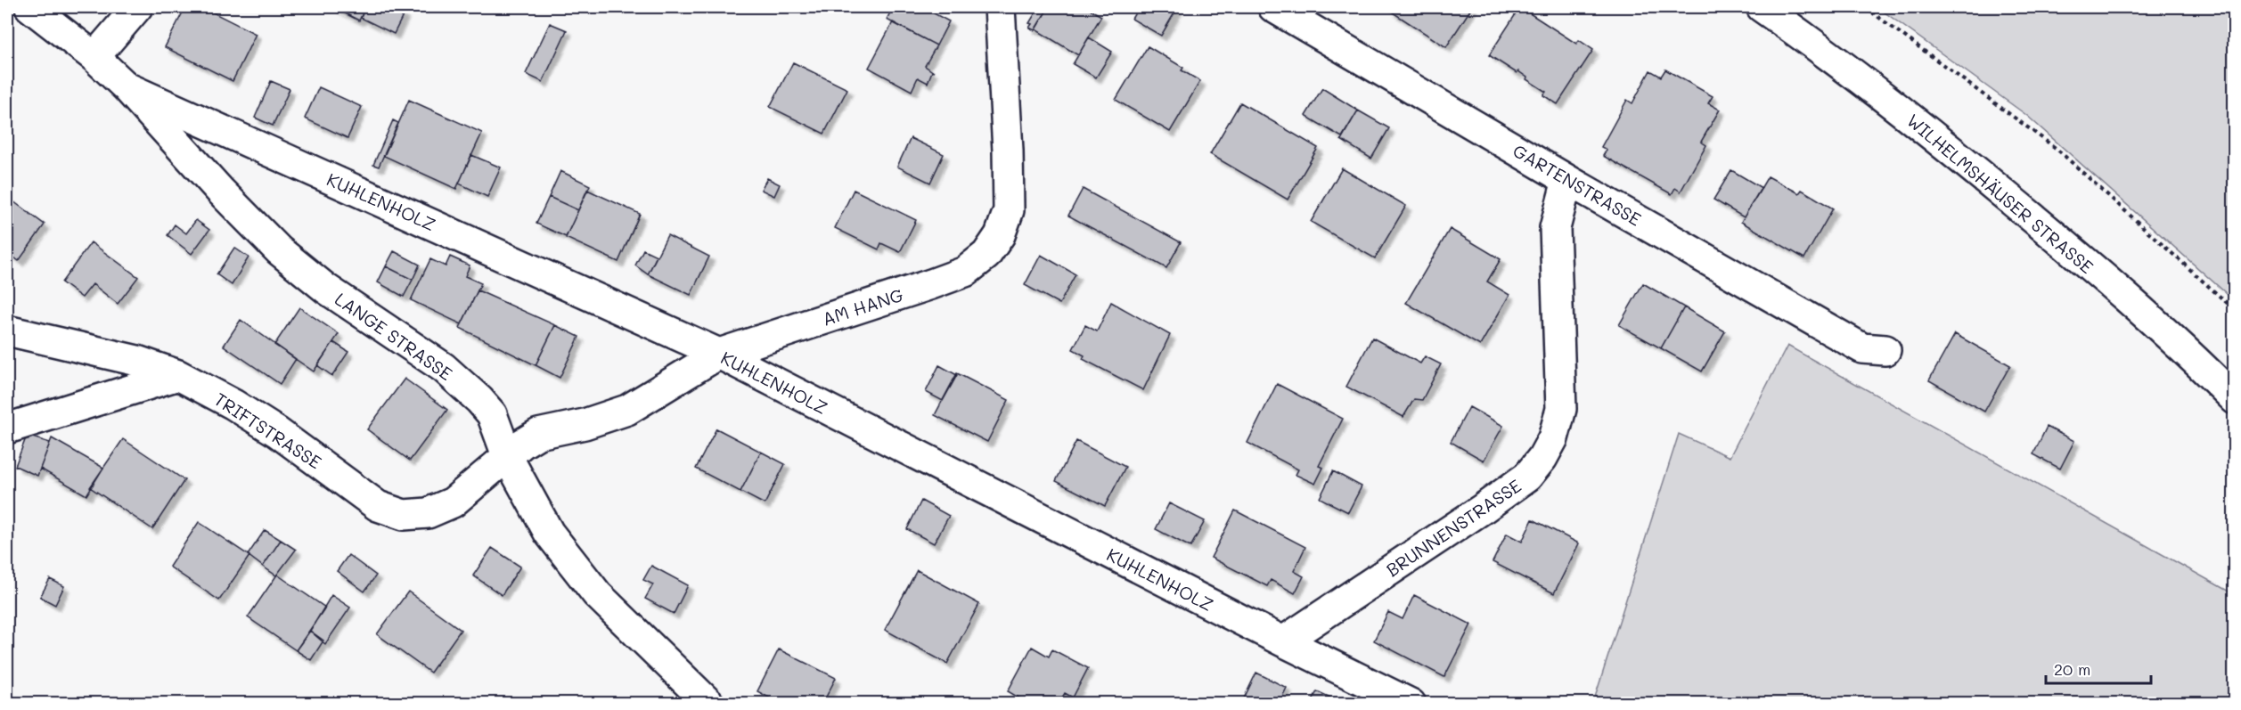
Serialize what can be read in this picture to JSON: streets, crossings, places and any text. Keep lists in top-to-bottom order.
{
  "streets": {
    "street": [
      "GARTENSTRASSE",
      "WILHELMSHÄUSER STRASSE",
      "KUHLENHOLZ",
      "AM HANG",
      "LANGE STRASSE",
      "TRIFTSTRASSE",
      "BRUNNENSTRASSE"
    ]
  },
  "crossings": [
    ["GARTENSTRASSE", "BRUNNENSTRASSE"],
    ["KUHLENHOLZ", "AM HANG"],
    ["KUHLENHOLZ", "LANGE STRASSE"],
    ["KUHLENHOLZ", "BRUNNENSTRASSE"],
    ["AM HANG", "LANGE STRASSE"],
    ["AM HANG", "TRIFTSTRASSE"],
    ["LANGE STRASSE", "TRIFTSTRASSE"]
  ],
  "scale_bar": "20 m"
}
